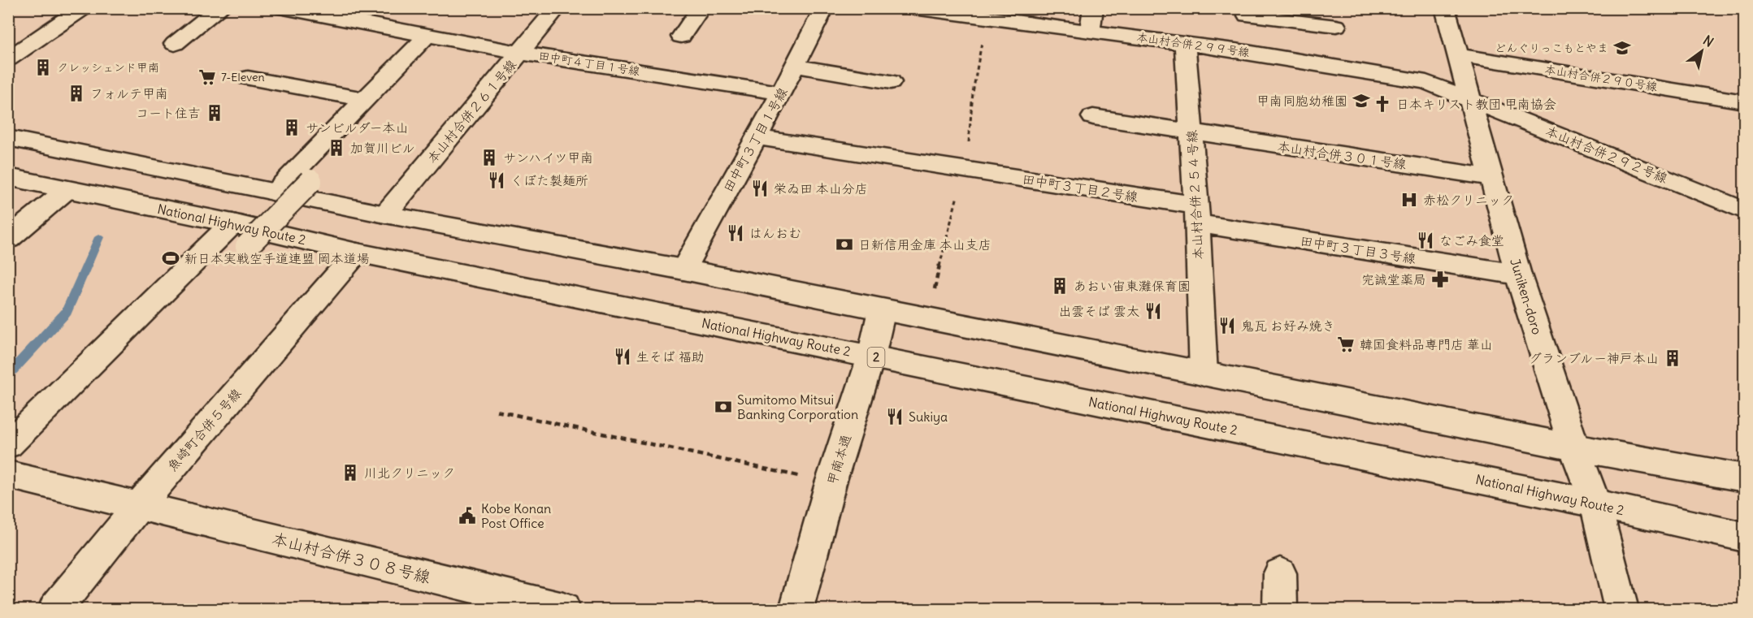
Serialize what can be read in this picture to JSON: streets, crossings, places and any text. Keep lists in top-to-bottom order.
{
  "streets": {
    "main road": [
      "本山村合併２９９号線",
      "田中町４丁目１号線",
      "本山村合併２９０号線",
      "本山村合併２６１号線",
      "田中町３丁目１号線",
      "本山村合併２９２号線",
      "本山村合併３０１号線",
      "田中町３丁目２号線",
      "本山村合併２５４号線",
      "National Highway Route 2",
      "田中町３丁目３号線",
      "Juniken-doro",
      "2",
      "魚崎町合併５号線",
      "甲南本通",
      "本山村合併３０８号線"
    ]
  },
  "crossings": [
    ["本山村合併２９９号線", "本山村合併２９２号線"],
    ["本山村合併２９９号線", "本山村合併２５４号線"],
    ["本山村合併２９９号線", "Juniken-doro"],
    ["田中町４丁目１号線", "本山村合併２６１号線"],
    ["田中町４丁目１号線", "田中町３丁目１号線"],
    ["本山村合併２９０号線", "Juniken-doro"],
    ["田中町３丁目１号線", "田中町３丁目２号線"],
    ["本山村合併２９２号線", "Juniken-doro"],
    ["本山村合併３０１号線", "本山村合併２５４号線"],
    ["本山村合併３０１号線", "Juniken-doro"],
    ["田中町３丁目２号線", "本山村合併２５４号線"],
    ["田中町３丁目２号線", "田中町３丁目３号線"],
    ["本山村合併２５４号線", "田中町３丁目３号線"],
    ["National Highway Route 2", "Juniken-doro"],
    ["National Highway Route 2", "魚崎町合併５号線"],
    ["National Highway Route 2", "甲南本通"],
    ["田中町３丁目３号線", "Juniken-doro"],
    ["魚崎町合併５号線", "本山村合併３０８号線"]
  ],
  "places": {
    "school or university": ["どんぐりっこもとやま", "甲南同胞幼稚園"],
    "building": [
      "クレッシェンド甲南",
      "フォルテ甲南",
      "コート住吉",
      "サンビルダー本山",
      "加賀川ビル",
      "サンハイツ甲南",
      "あおい宙東灘保育園",
      "グランブルー神戸本山",
      "川北クリニック"
    ],
    "supermarket": ["7-Eleven", "韓国食料品専門店 華山"],
    "church": ["日本キリスト教団 甲南協会"],
    "restaurant": [
      "くぼた製麺所",
      "栄ゐ田 本山分店",
      "はんおむ",
      "なごみ食堂",
      "出雲そば 雲太",
      "鬼瓦 お好み焼き",
      "生そば 福助",
      "Sukiya"
    ],
    "hospital": ["赤松クリニック"],
    "bank": ["日新信用金庫 本山支店", "Sumitomo Mitsui Banking Corporation"],
    "sports": ["新日本実戦空手道連盟 岡本道場"],
    "pharmacy": ["完誠堂薬局"],
    "public building": ["Kobe Konan Post Office"]
  },
  "north": "top right"
}
